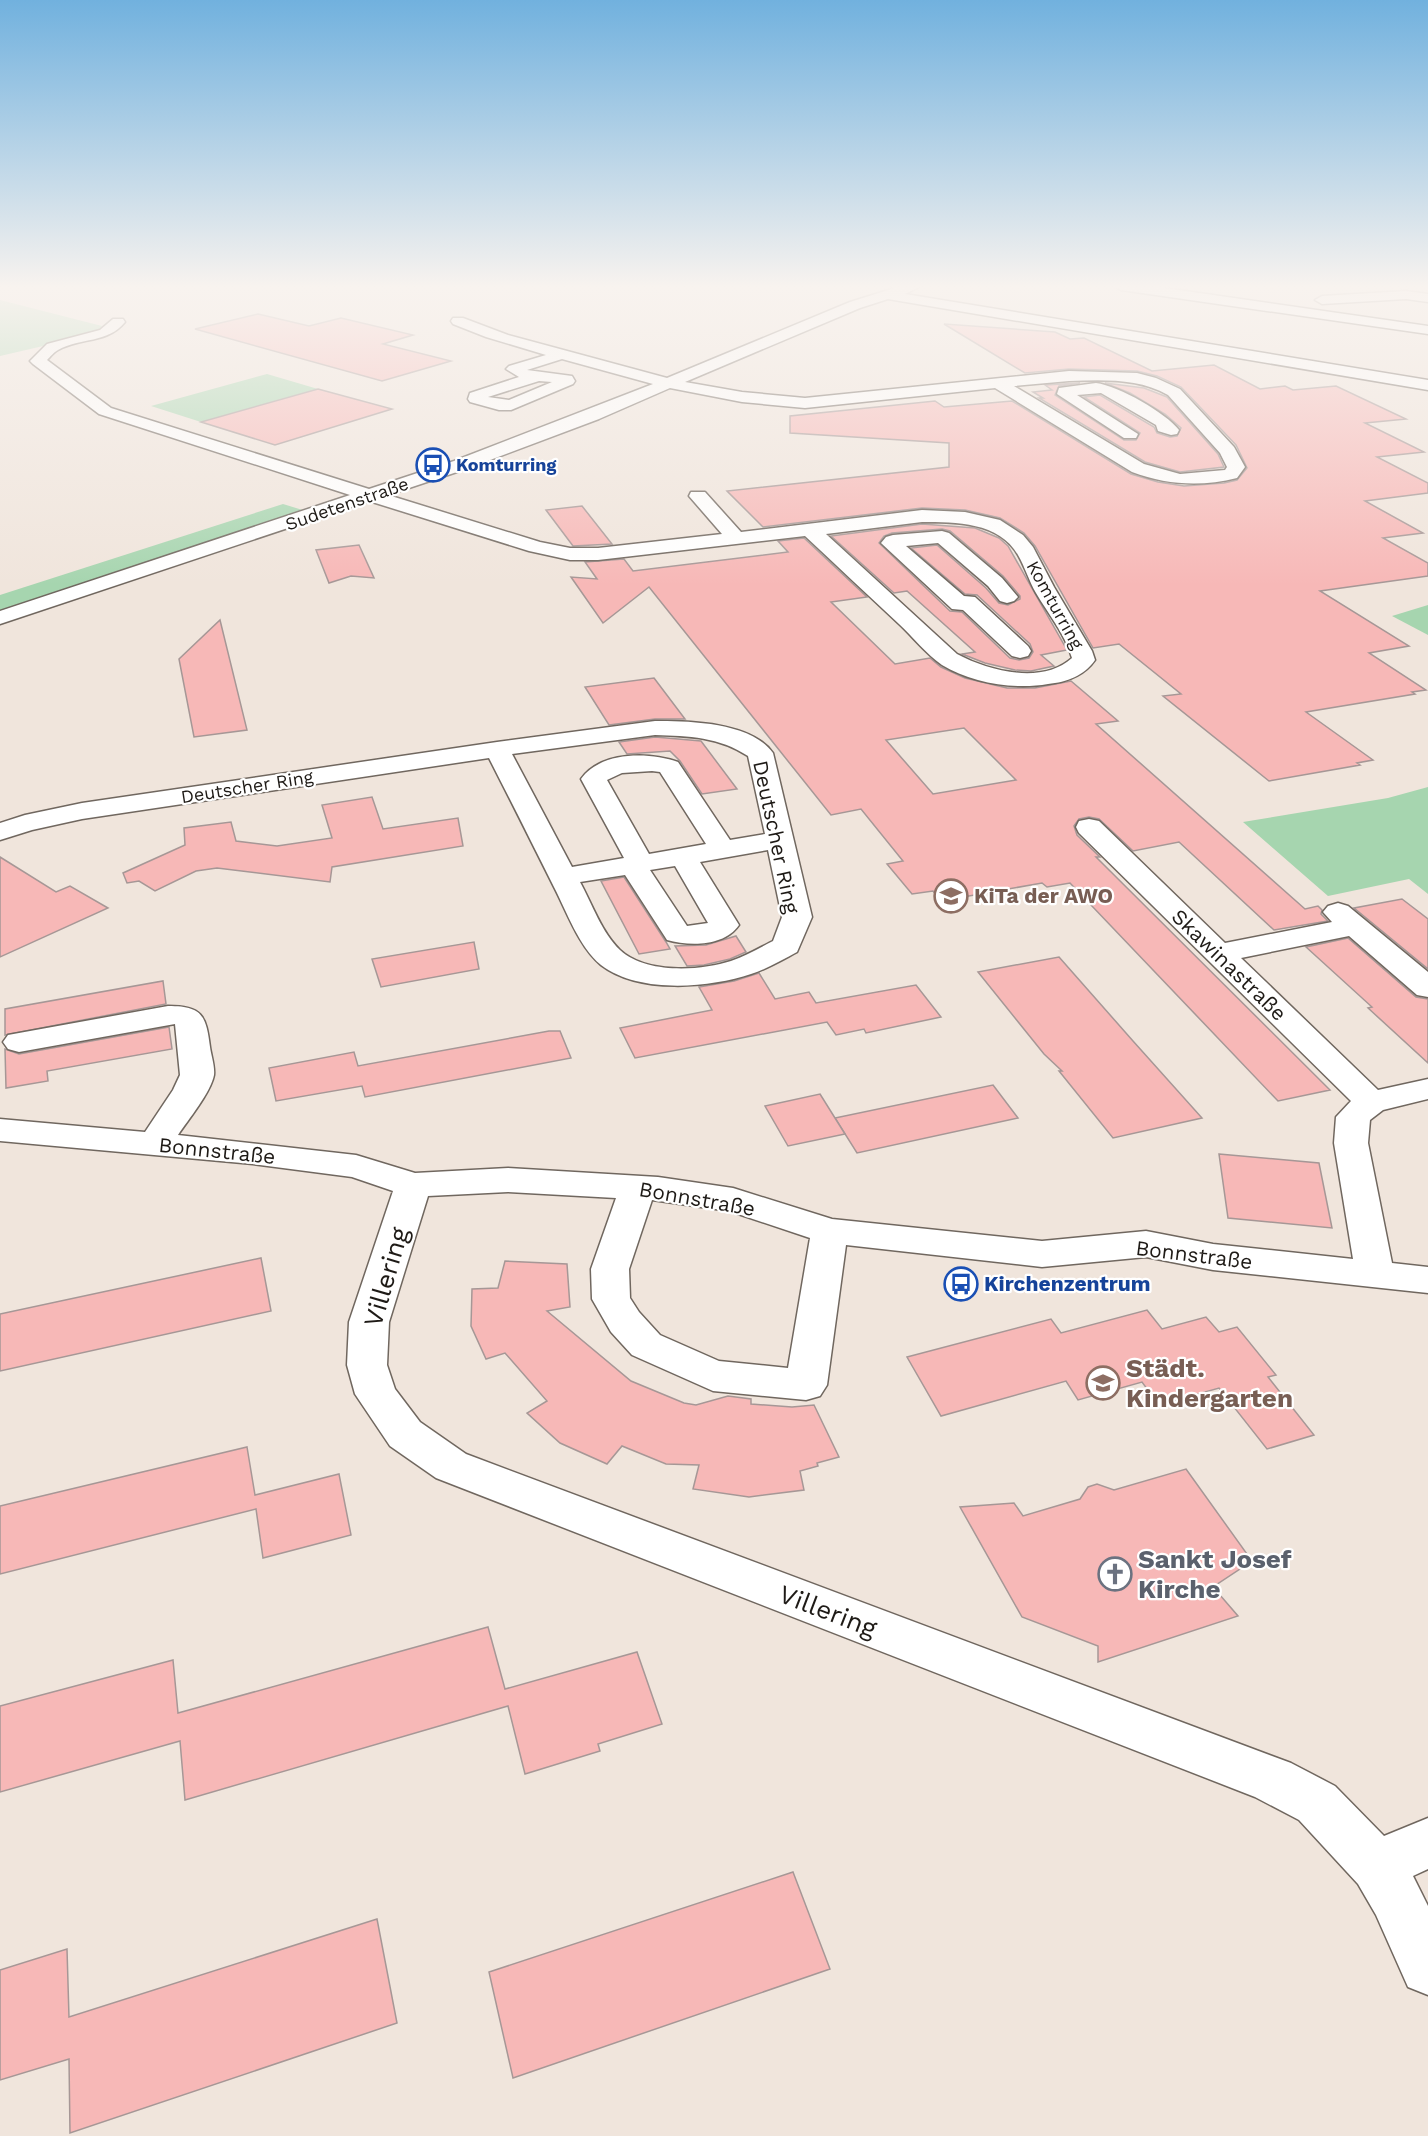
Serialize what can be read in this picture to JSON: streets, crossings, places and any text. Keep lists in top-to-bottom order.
{
  "streets": {
    "street": [
      "Sudetenstraße",
      "Komturring",
      "Deutscher Ring",
      "Skawinastraße",
      "Bonnstraße",
      "Villering"
    ]
  },
  "crossings": [
    ["Sudetenstraße", "Komturring"],
    ["Bonnstraße", "Villering"]
  ],
  "places": {
    "bus stop": ["Komturring", "Kirchenzentrum"],
    "school or university": ["KiTa der AWO", "Städt. Kindergarten"],
    "church": ["Sankt Josef Kirche"]
  }
}
